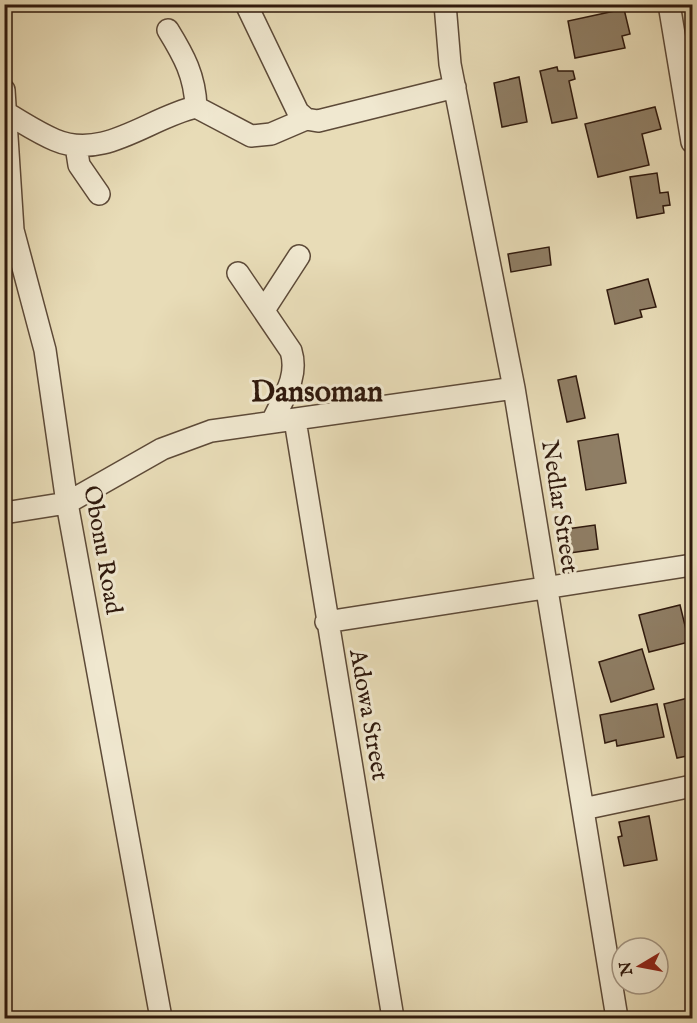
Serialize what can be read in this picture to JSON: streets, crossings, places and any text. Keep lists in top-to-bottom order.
{
  "streets": {
    "street": ["Nedlar Street", "Obonu Road", "Adowa Street"]
  },
  "districts": ["Dansoman"],
  "north": "left"
}
